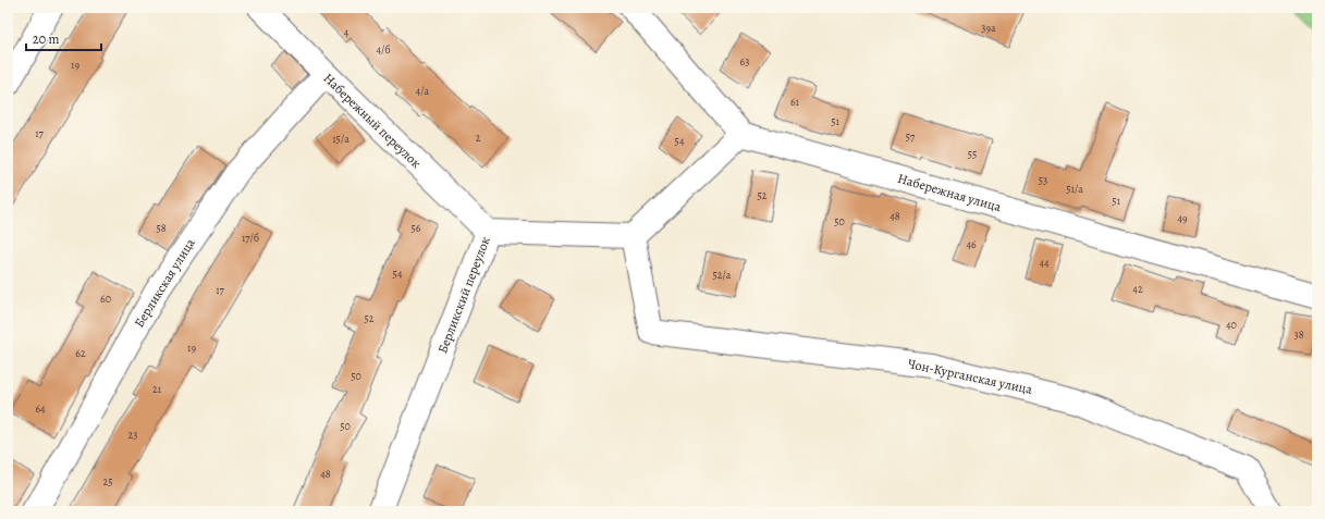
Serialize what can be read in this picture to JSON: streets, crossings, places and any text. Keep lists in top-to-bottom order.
{
  "streets": {
    "street": [
      "Набережный переулок",
      "Набережная улица",
      "Берликская улица",
      "Берликский переулок",
      "Чон-Курганская улица"
    ]
  },
  "crossings": [
    ["Набережный переулок", "Берликская улица"],
    ["Набережный переулок", "Берликский переулок"],
    ["Берликский переулок", "Чон-Курганская улица"]
  ],
  "house_numbers": [
    "39а",
    "4",
    "4/б",
    "63",
    "19",
    "4/а",
    "61",
    "51",
    "17",
    "57",
    "2",
    "15/а",
    "54",
    "55",
    "53",
    "51/а",
    "52",
    "51",
    "48",
    "49",
    "50",
    "58",
    "56",
    "17/б",
    "46",
    "44",
    "54",
    "52/а",
    "42",
    "17",
    "60",
    "52",
    "40",
    "38",
    "19",
    "62",
    "50",
    "21",
    "64",
    "50",
    "23",
    "48",
    "25"
  ],
  "scale_bar": "20 m"
}
